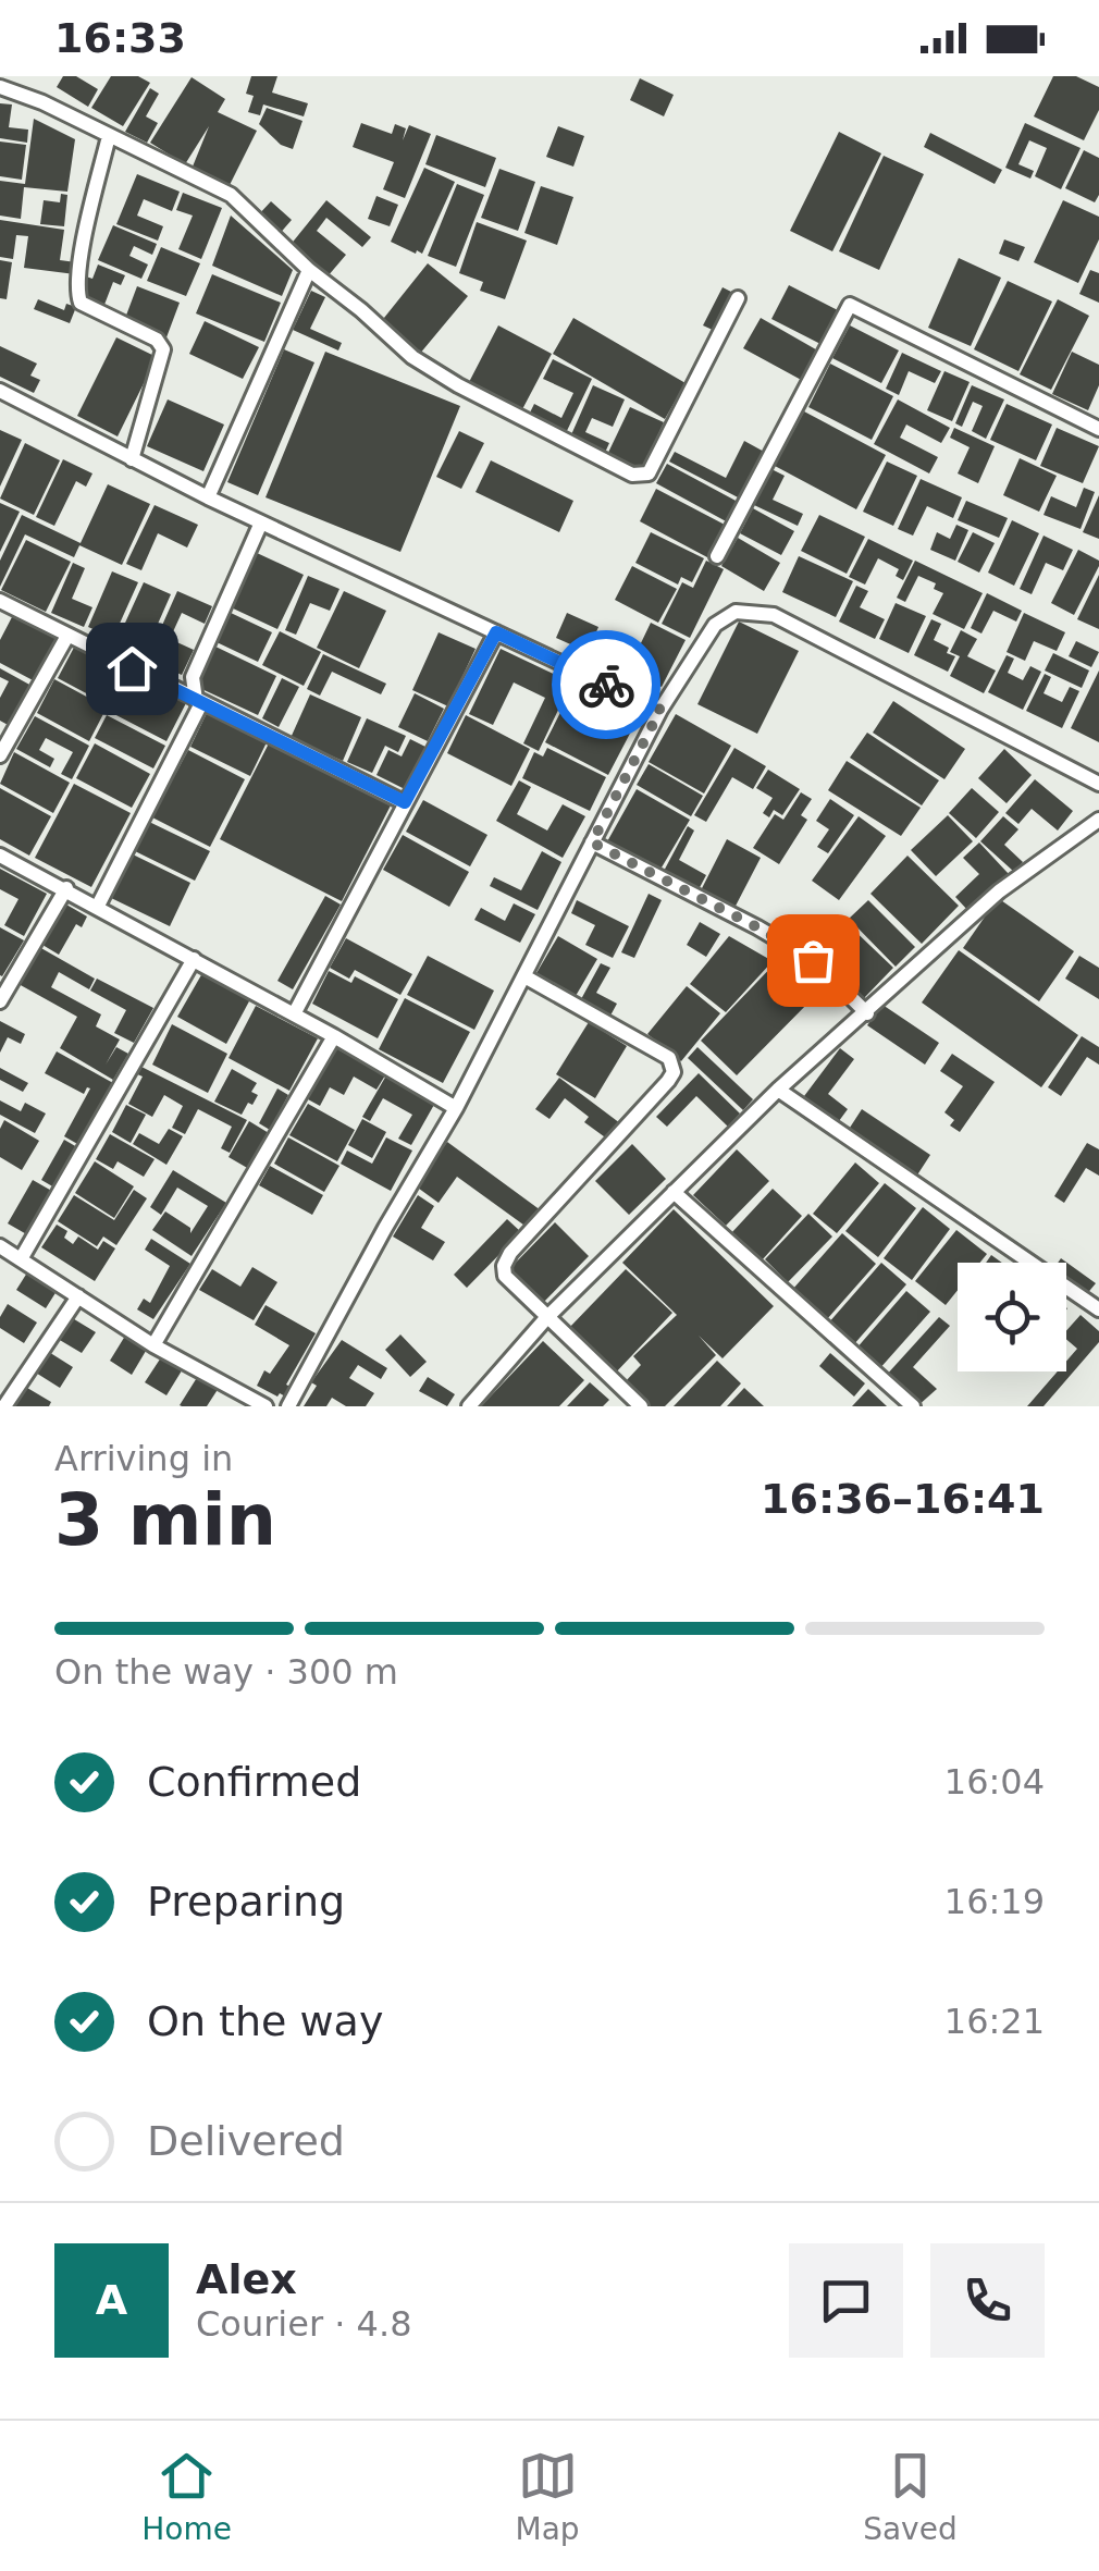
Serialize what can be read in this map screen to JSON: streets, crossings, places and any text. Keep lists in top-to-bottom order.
{
  "page": {
    "status": "16:33",
    "heading": ["3 min", "Arriving in", "16:36–16:41"],
    "panel": ["Alex", "Courier · 4.8"],
    "bar": "On the way · 300 m",
    "list": [
      ["Confirmed", "16:04"],
      ["Preparing", "16:19"],
      ["On the way", "16:21"],
      "Delivered"
    ],
    "round": "A",
    "tabs": ["Home", "Map", "Saved"]
  }
}
